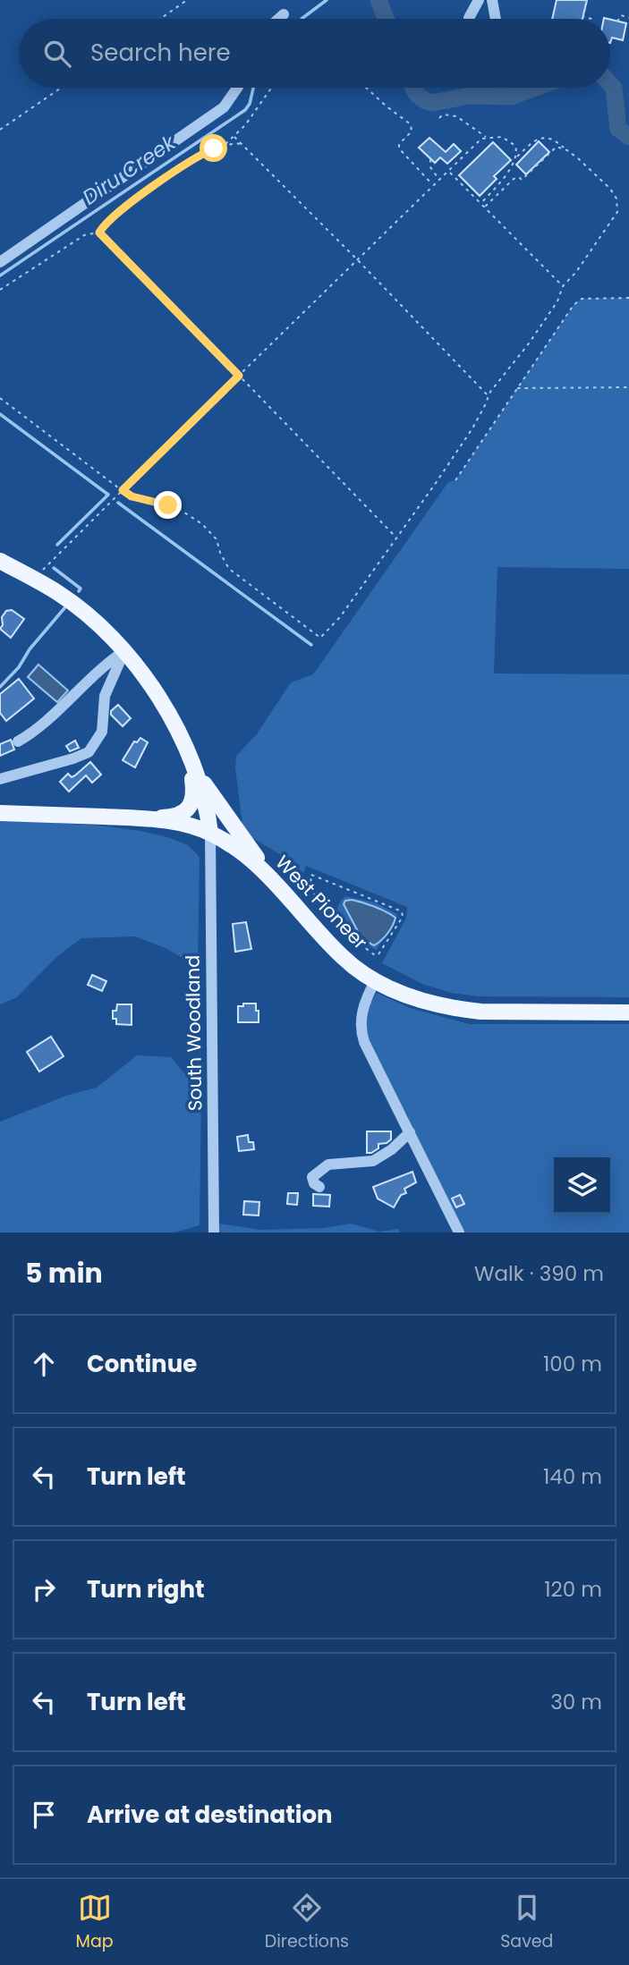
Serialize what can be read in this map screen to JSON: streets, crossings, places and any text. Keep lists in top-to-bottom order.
{
  "streets": {
    "main road": ["West Pioneer"],
    "street": ["South Woodland"]
  },
  "crossings": [
    ["West Pioneer", "South Woodland"]
  ],
  "water": ["Diru Creek"],
  "page": {
    "search": "Search here",
    "heading": ["5 min", "Walk · 390 m"],
    "list": [
      ["Continue", "100 m"],
      ["Turn left", "140 m"],
      ["Turn right", "120 m"],
      ["Turn left", "30 m"],
      "Arrive at destination"
    ],
    "nav": ["Map", "Directions", "Saved"]
  }
}
